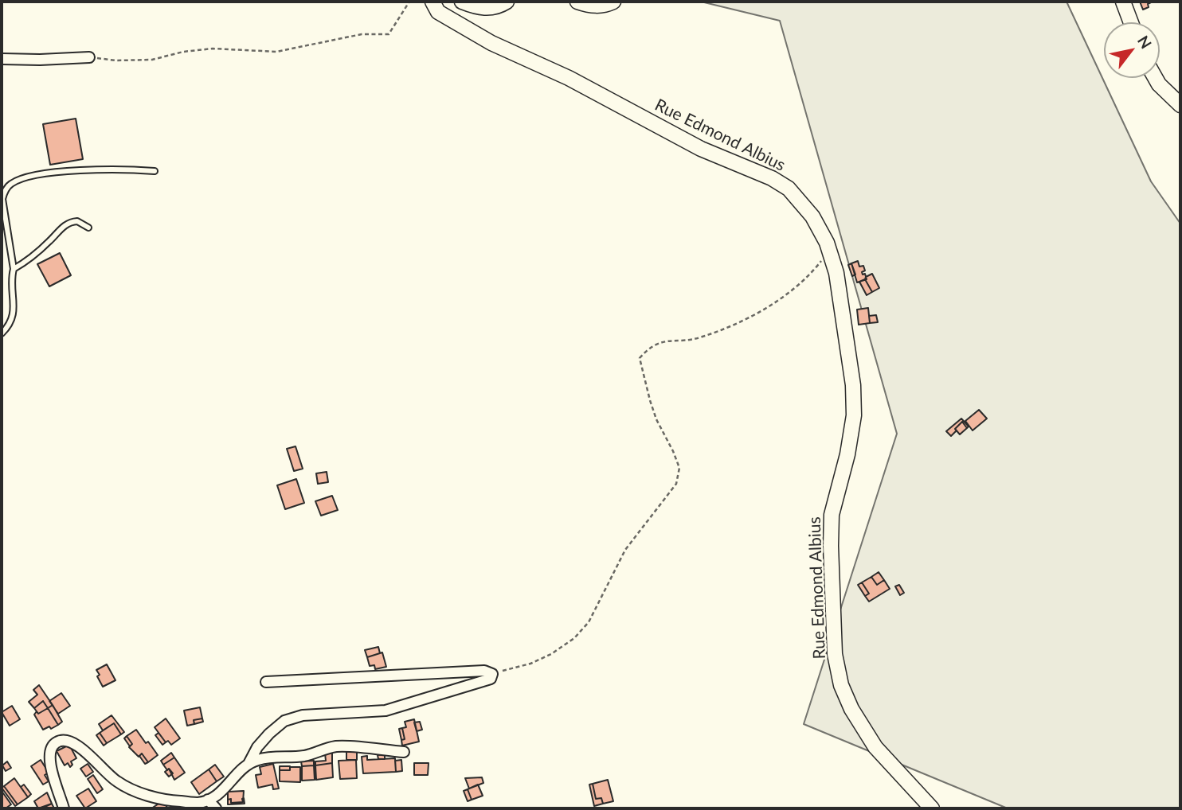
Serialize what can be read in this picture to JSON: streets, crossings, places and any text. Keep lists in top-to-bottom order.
{
  "streets": {
    "main road": ["Rue Edmond Albius"]
  },
  "north": "top right"
}
